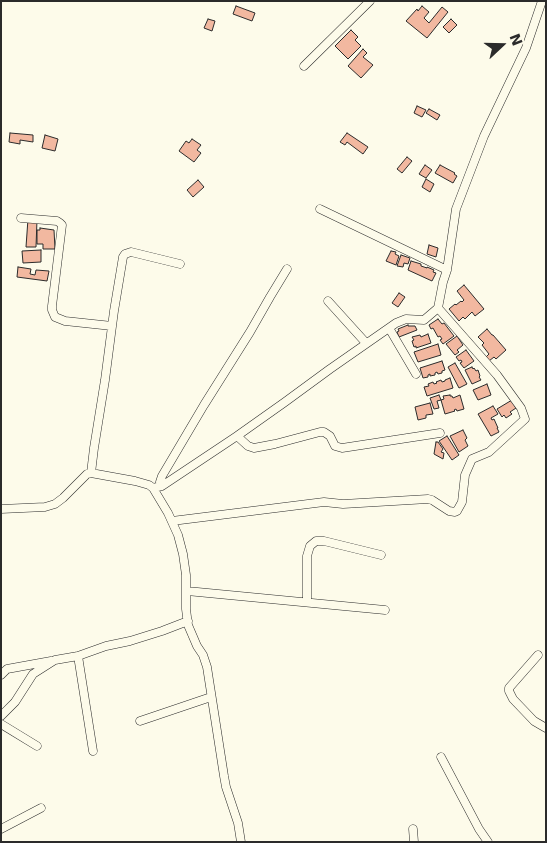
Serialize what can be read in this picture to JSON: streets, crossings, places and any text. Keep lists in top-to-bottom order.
{
  "north": "right"
}
